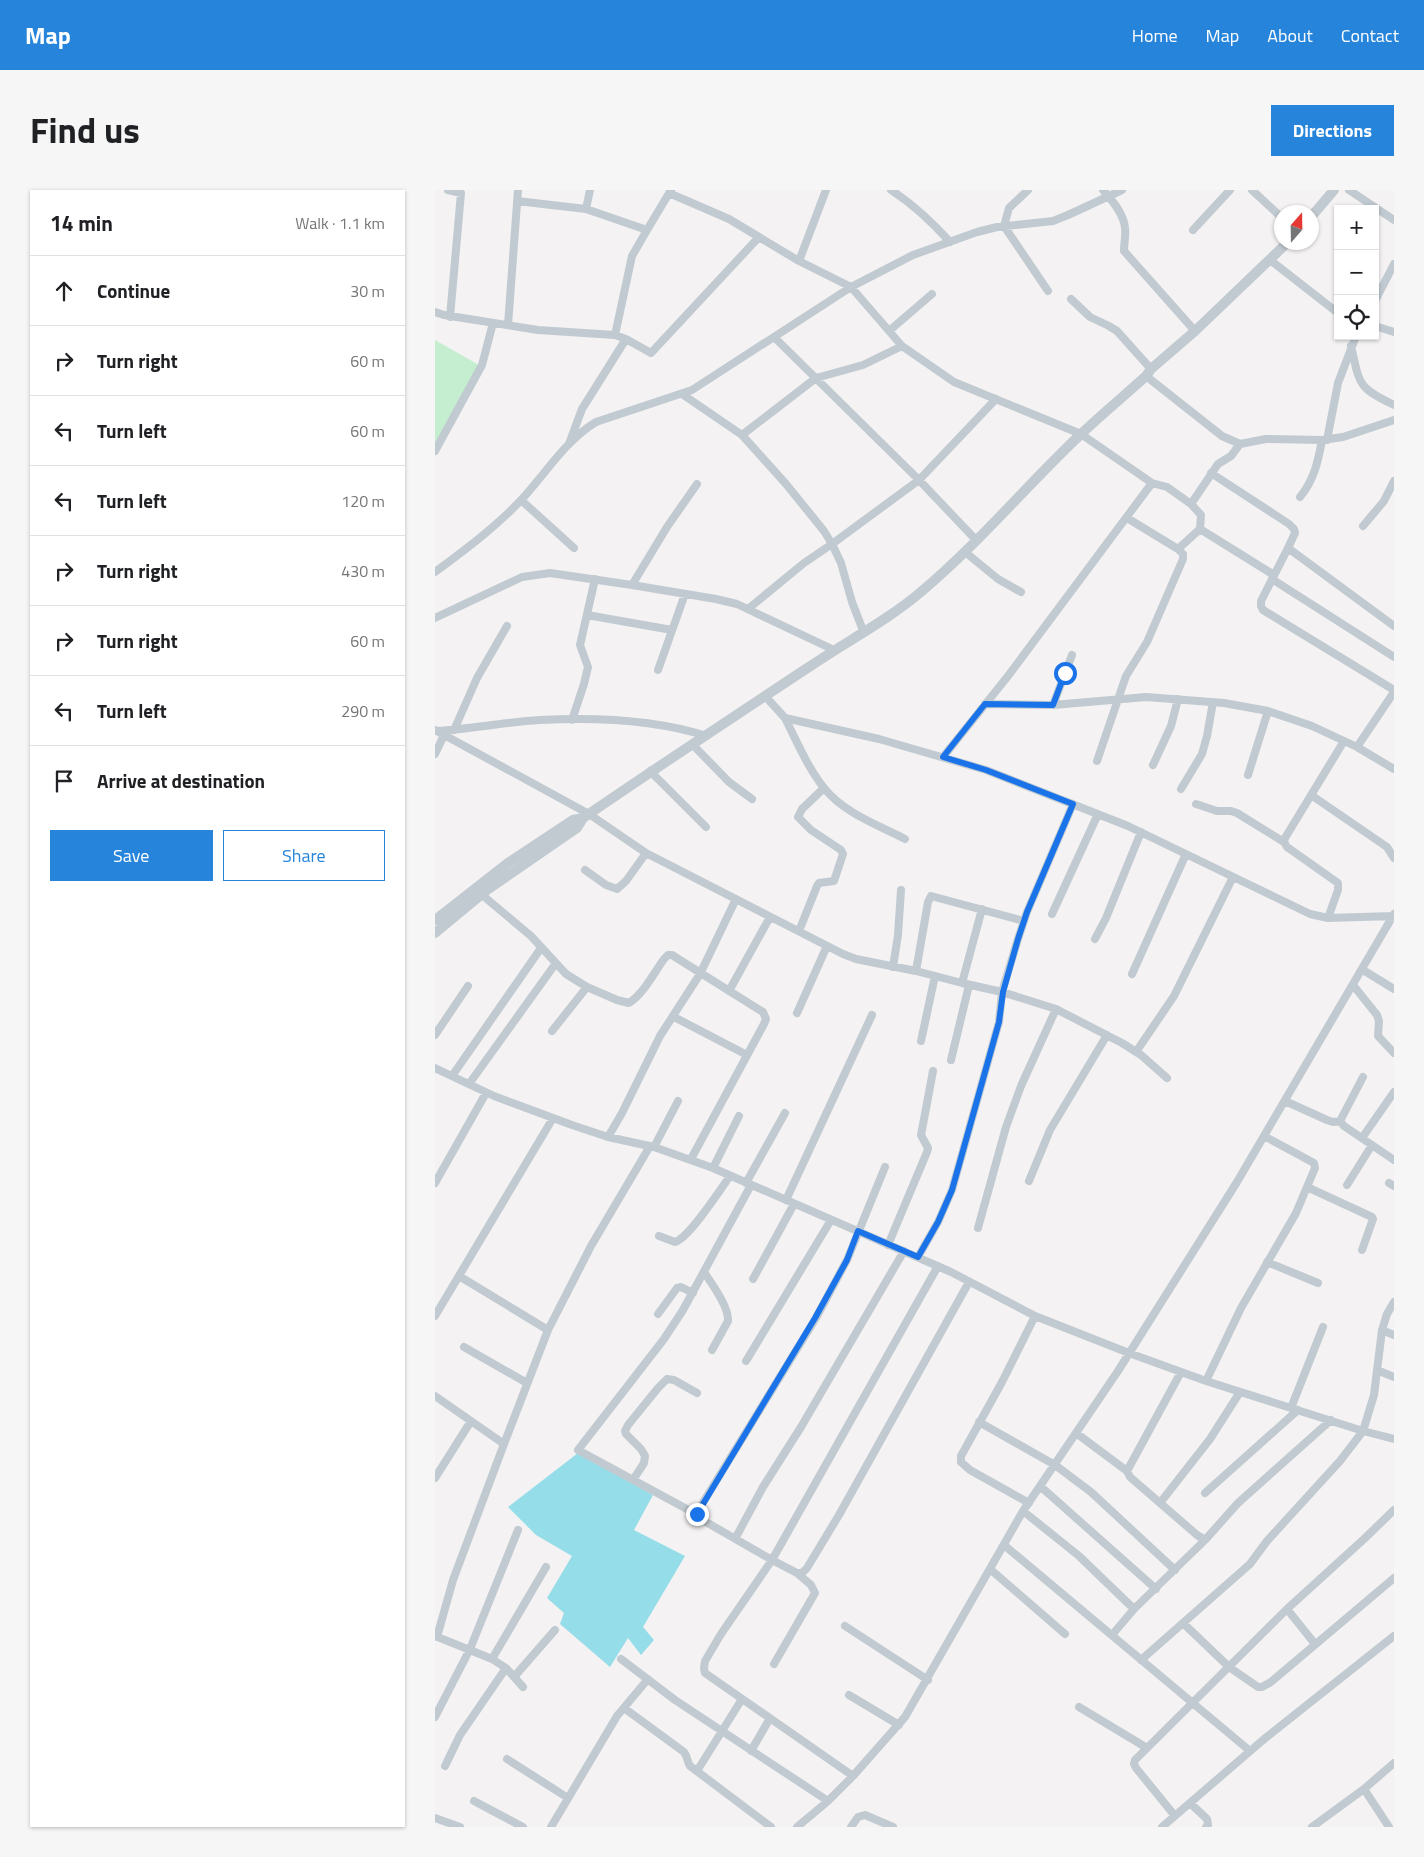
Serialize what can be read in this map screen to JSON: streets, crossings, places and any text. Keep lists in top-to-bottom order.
{
  "north": "top",
  "page": {
    "header": "Map",
    "nav": [
      "Home",
      "Map",
      "About",
      "Contact"
    ],
    "title": "Find us",
    "buttons": [
      "Directions",
      ["Save", "Share"]
    ],
    "heading": ["14 min", "Walk · 1.1 km"],
    "map_buttons": ["+", "−"],
    "list": [
      ["Continue", "30 m"],
      ["Turn right", "60 m"],
      ["Turn left", "60 m"],
      ["Turn left", "120 m"],
      ["Turn right", "430 m"],
      ["Turn right", "60 m"],
      ["Turn left", "290 m"],
      "Arrive at destination"
    ]
  }
}
